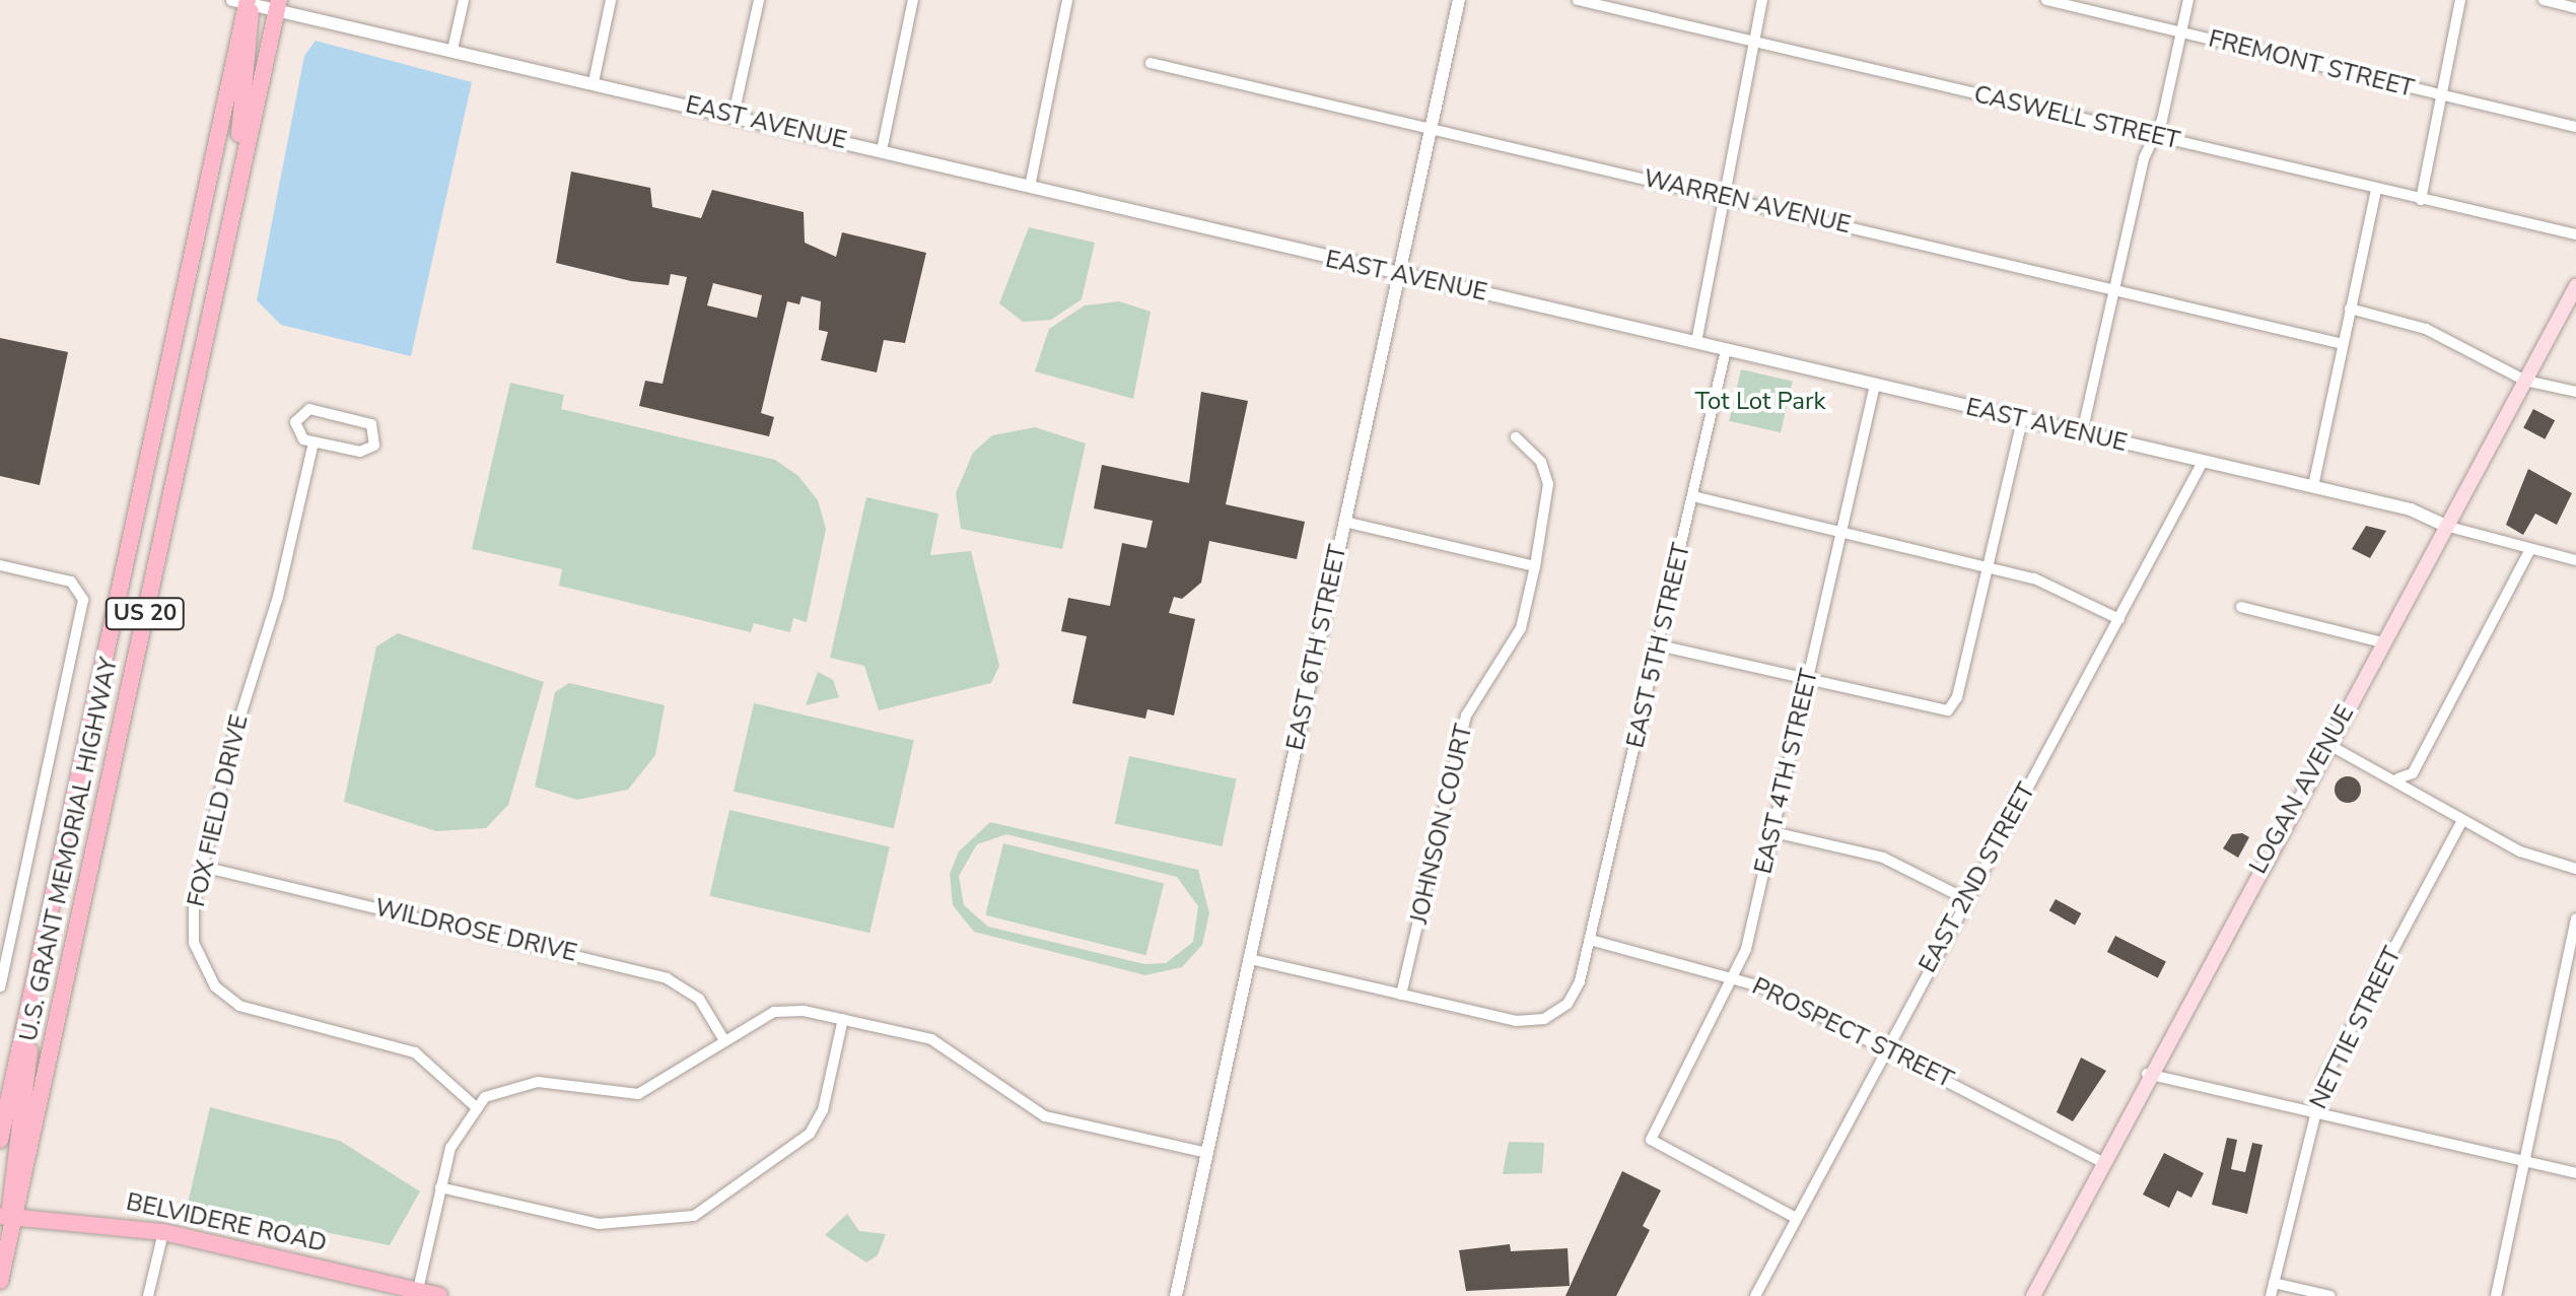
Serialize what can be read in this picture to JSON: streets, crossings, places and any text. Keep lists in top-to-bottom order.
{
  "streets": {
    "main road": [
      "US 20",
      "LOGAN AVENUE",
      "U.S. GRANT MEMORIAL HIGHWAY",
      "BELVIDERE ROAD"
    ],
    "street": [
      "FREMONT STREET",
      "CASWELL STREET",
      "EAST AVENUE",
      "WARREN AVENUE",
      "EAST 5TH STREET",
      "EAST 6TH STREET",
      "EAST 4TH STREET",
      "FOX FIELD DRIVE",
      "JOHNSON COURT",
      "EAST 2ND STREET",
      "WILDROSE DRIVE",
      "NETTIE STREET",
      "PROSPECT STREET"
    ]
  },
  "crossings": [
    ["EAST AVENUE", "EAST 5TH STREET"],
    ["EAST AVENUE", "EAST 6TH STREET"],
    ["EAST AVENUE", "EAST 4TH STREET"],
    ["EAST AVENUE", "LOGAN AVENUE"],
    ["EAST AVENUE", "U.S. GRANT MEMORIAL HIGHWAY"],
    ["EAST AVENUE", "EAST 2ND STREET"],
    ["WARREN AVENUE", "EAST 6TH STREET"],
    ["EAST 5TH STREET", "EAST 6TH STREET"],
    ["EAST 5TH STREET", "JOHNSON COURT"],
    ["EAST 5TH STREET", "PROSPECT STREET"],
    ["EAST 4TH STREET", "EAST 2ND STREET"],
    ["EAST 4TH STREET", "PROSPECT STREET"],
    ["LOGAN AVENUE", "PROSPECT STREET"],
    ["FOX FIELD DRIVE", "WILDROSE DRIVE"],
    ["U.S. GRANT MEMORIAL HIGHWAY", "BELVIDERE ROAD"],
    ["EAST 2ND STREET", "PROSPECT STREET"]
  ],
  "parks": ["Tot Lot Park"]
}
